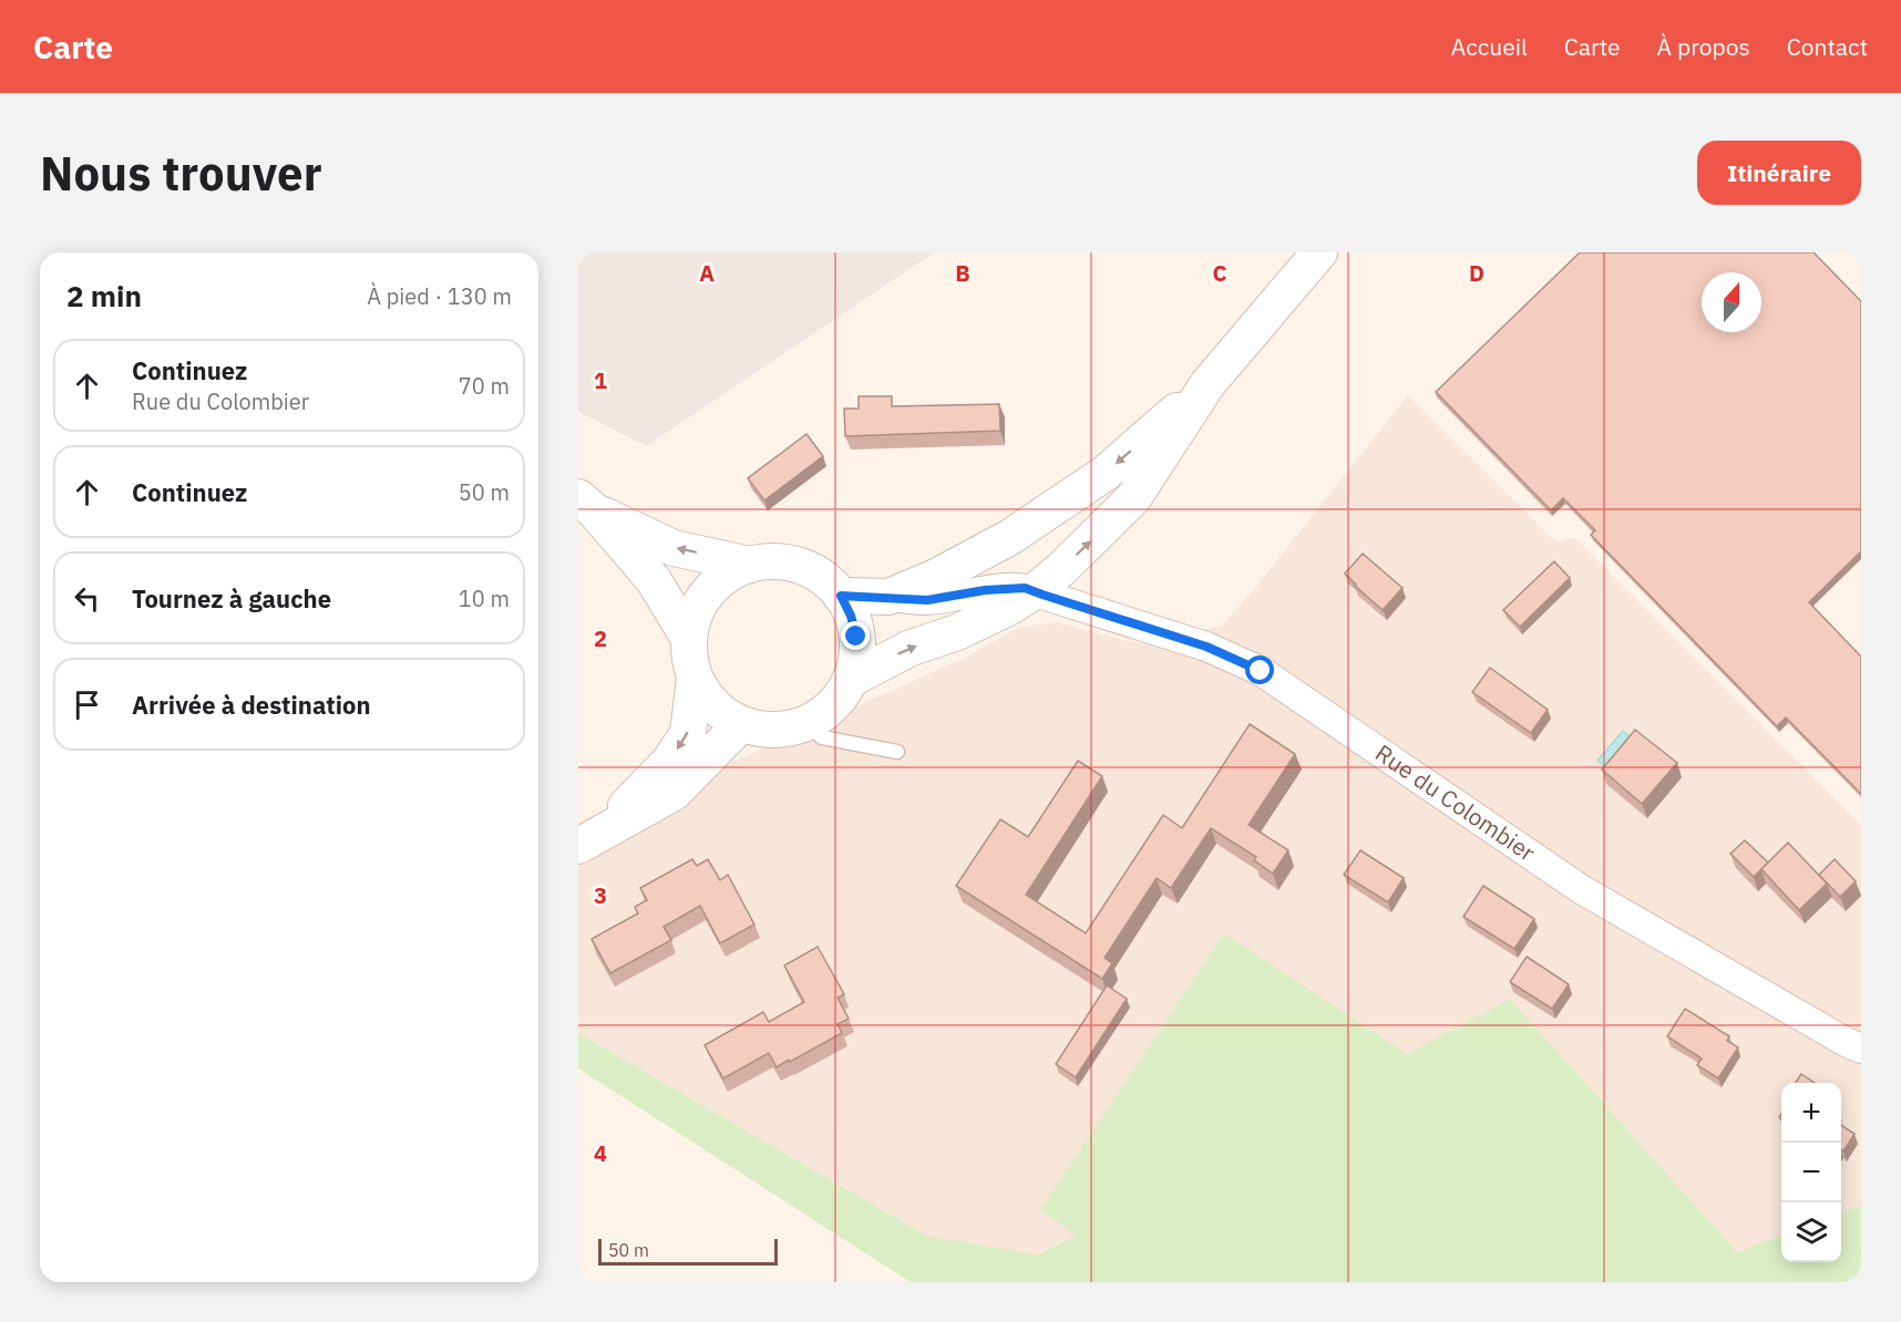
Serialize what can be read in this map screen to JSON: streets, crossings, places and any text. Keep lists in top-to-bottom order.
{
  "streets": {
    "street": ["Rue du Colombier"]
  },
  "scale_bar": "50 m",
  "north": "top",
  "page": {
    "header": "Carte",
    "nav": [
      "Accueil",
      "Carte",
      "À propos",
      "Contact"
    ],
    "buttons": "Itinéraire",
    "title": "Nous trouver",
    "heading": ["2 min", "À pied · 130 m"],
    "list": [
      ["Continuez", "Rue du Colombier", "70 m"],
      ["Continuez", "50 m"],
      ["Tournez à gauche", "10 m"],
      "Arrivée à destination"
    ],
    "map_buttons": ["+", "−"],
    "scale": "50 m"
  },
  "grid": {
    "columns": [
      "A",
      "B",
      "C",
      "D"
    ],
    "rows": [
      "1",
      "2",
      "3",
      "4"
    ]
  }
}
